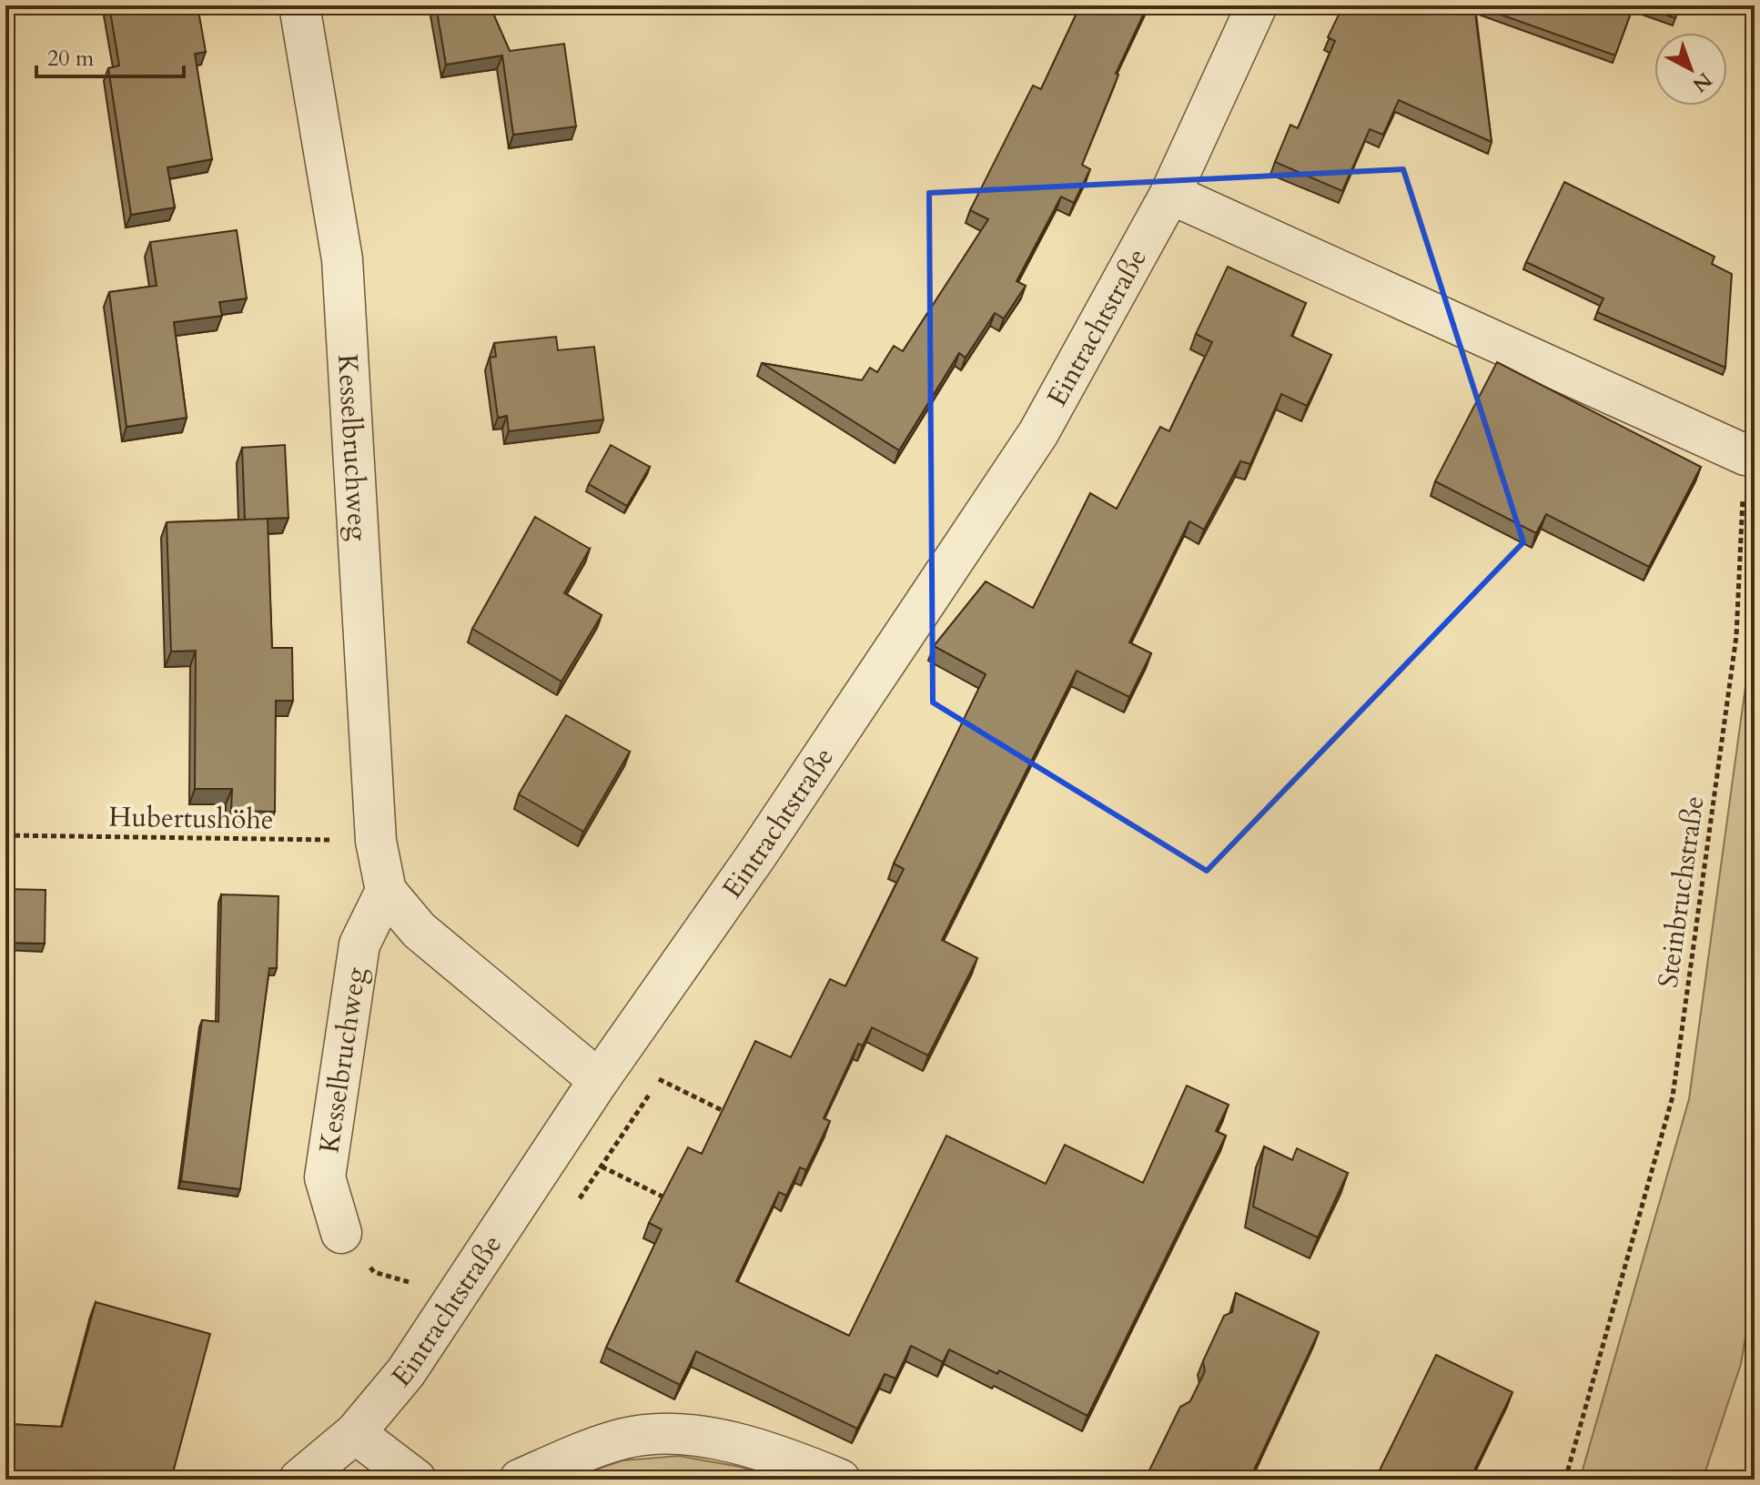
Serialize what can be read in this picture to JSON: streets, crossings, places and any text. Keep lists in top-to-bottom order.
{
  "streets": {
    "street": ["Eintrachtstraße", "Kesselbruchweg"],
    "path": ["Hubertushöhe", "Steinbruchstraße"]
  },
  "crossings": [
    ["Eintrachtstraße", "Kesselbruchweg"],
    ["Kesselbruchweg", "Hubertushöhe"]
  ],
  "scale_bar": "20 m",
  "north": "bottom right"
}
